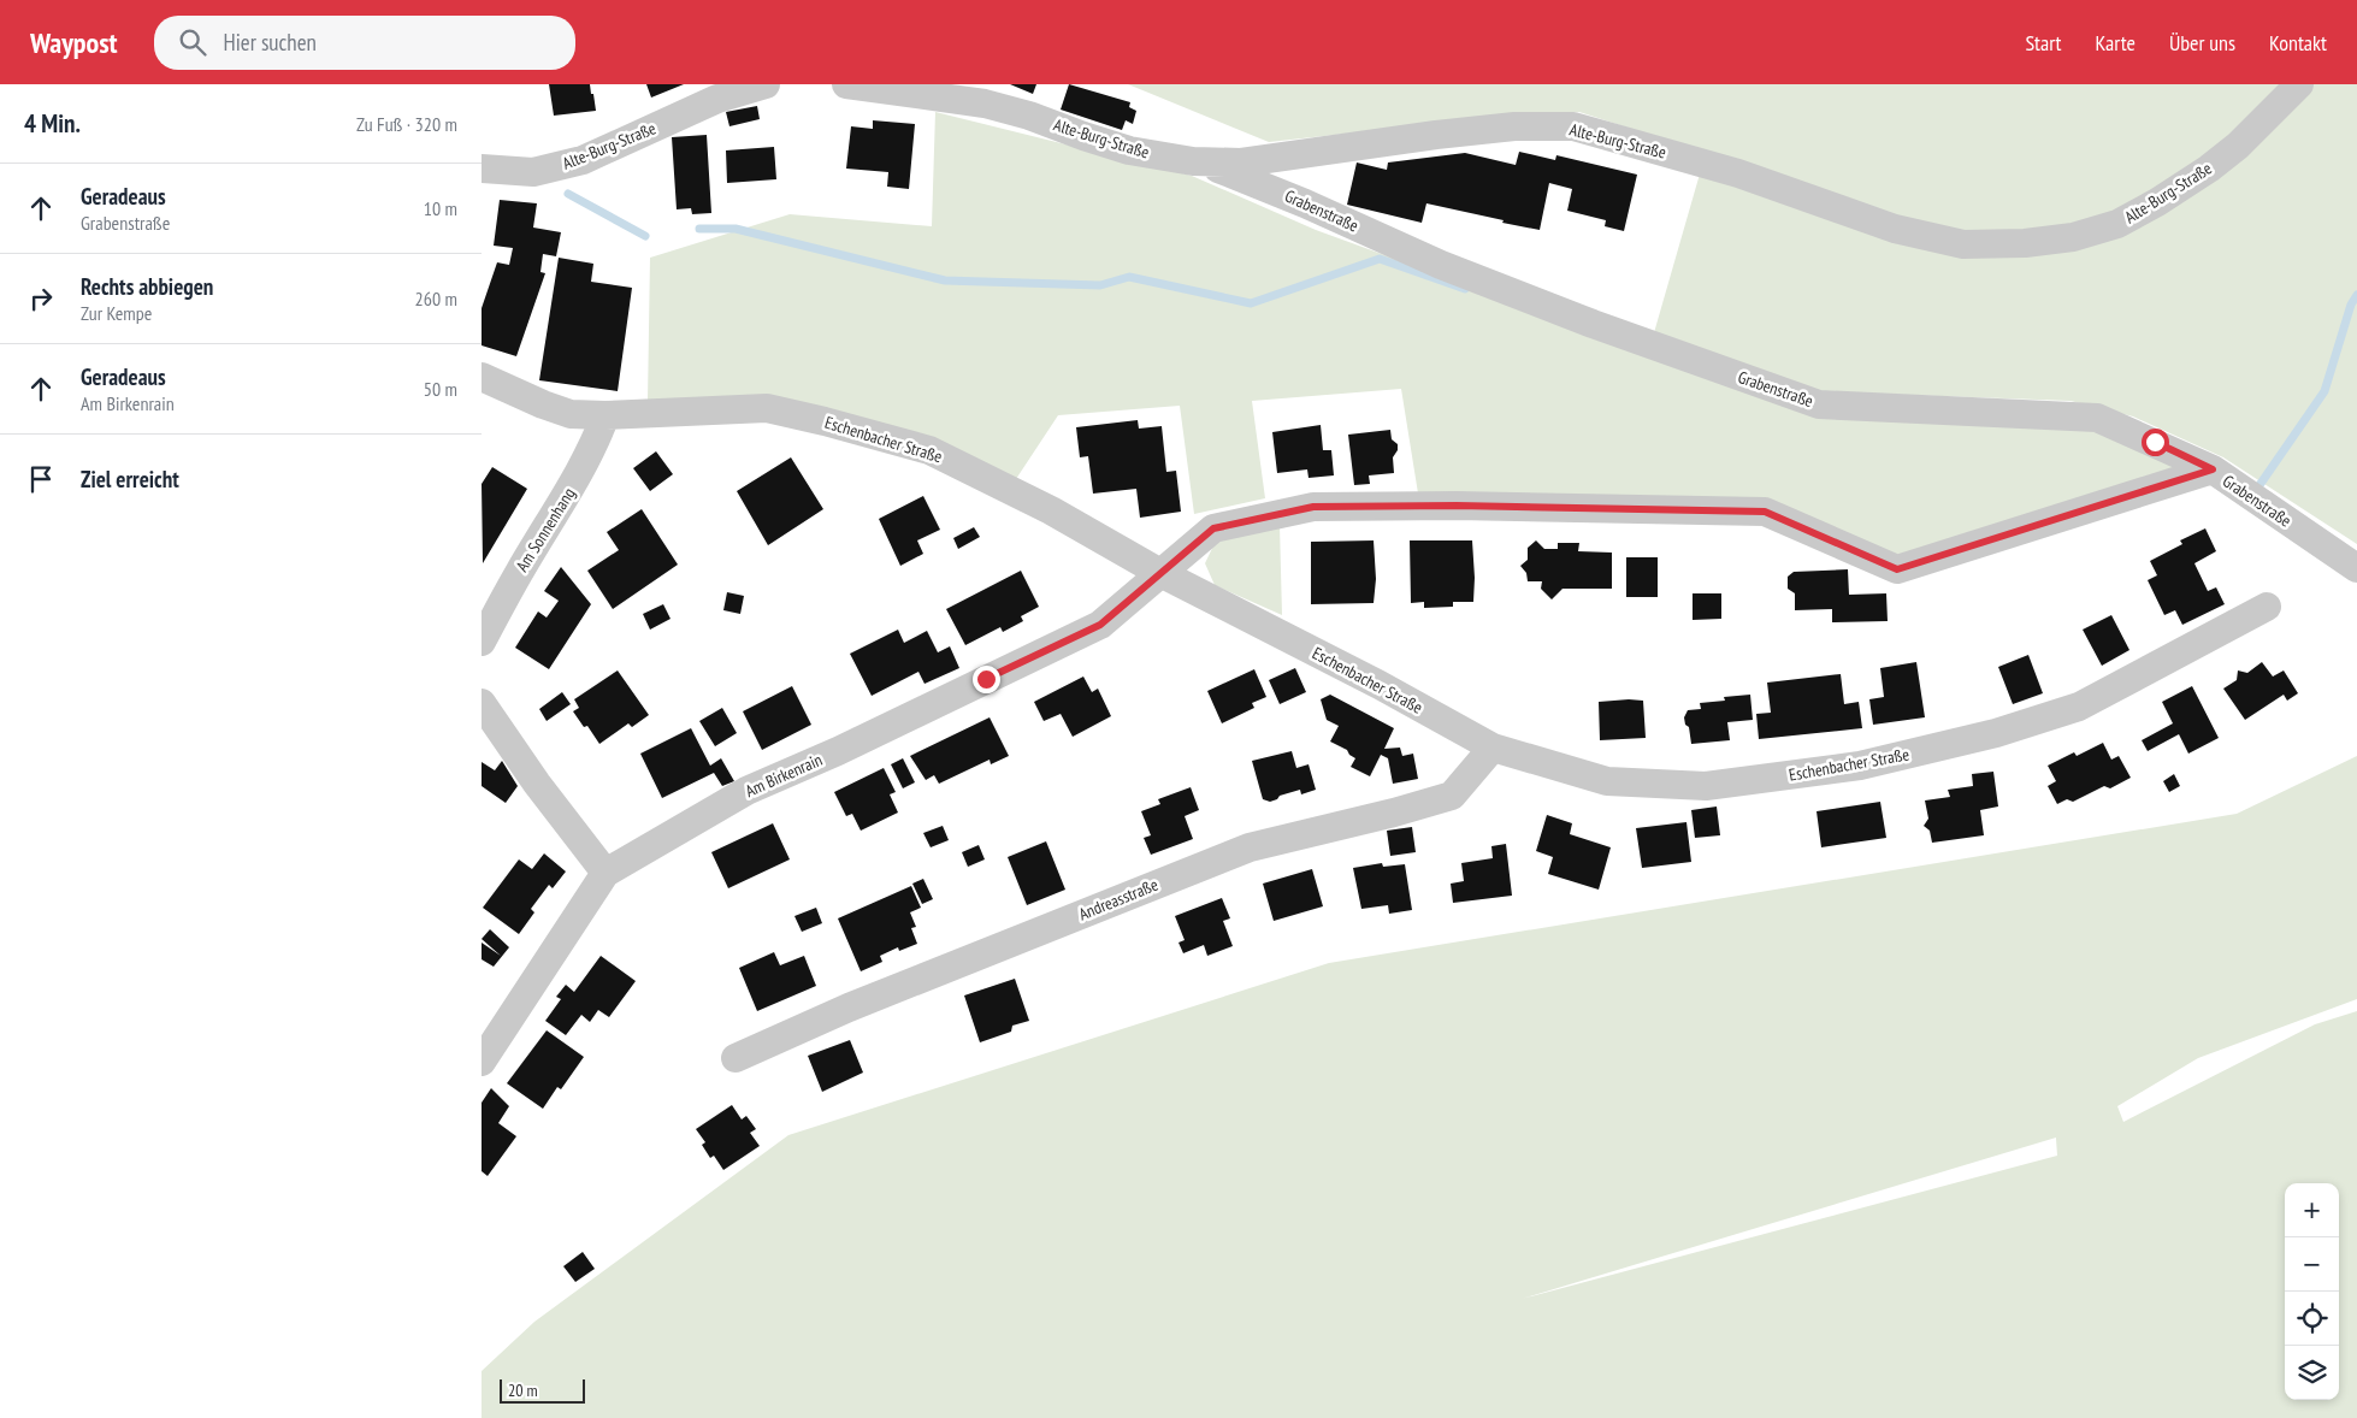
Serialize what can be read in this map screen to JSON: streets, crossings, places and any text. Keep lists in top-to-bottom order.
{
  "streets": {
    "street": [
      "Alte-Burg-Straße",
      "Grabenstraße",
      "Eschenbacher Straße",
      "Am Sonnenhang",
      "Am Birkenrain",
      "Andreasstraße"
    ]
  },
  "crossings": [
    ["Alte-Burg-Straße", "Grabenstraße"],
    ["Grabenstraße", "Am Birkenrain"],
    ["Eschenbacher Straße", "Am Sonnenhang"],
    ["Eschenbacher Straße", "Am Birkenrain"],
    ["Eschenbacher Straße", "Andreasstraße"]
  ],
  "scale_bar": "20 m",
  "page": {
    "header": "Waypost",
    "search": "Hier suchen",
    "nav": [
      "Start",
      "Karte",
      "Über uns",
      "Kontakt"
    ],
    "heading": ["4 Min.", "Zu Fuß · 320 m"],
    "list": [
      ["Geradeaus", "Grabenstraße", "10 m"],
      ["Rechts abbiegen", "Zur Kempe", "260 m"],
      ["Geradeaus", "Am Birkenrain", "50 m"],
      "Ziel erreicht"
    ],
    "map_buttons": ["+", "−"],
    "scale": "20 m"
  }
}
